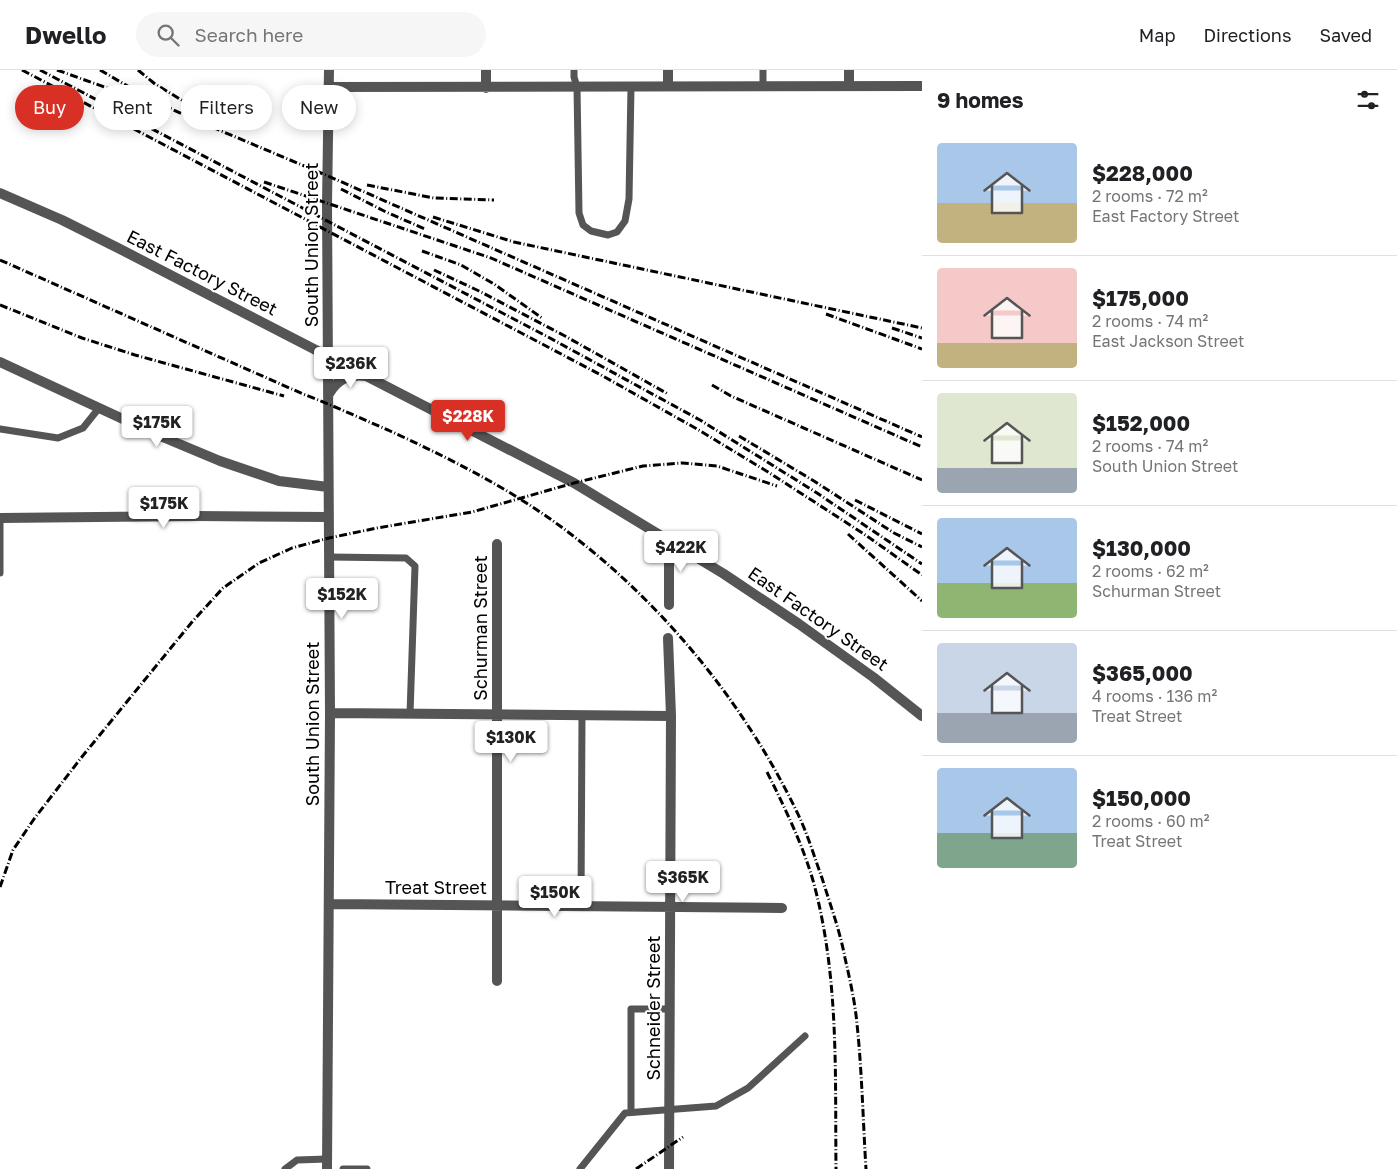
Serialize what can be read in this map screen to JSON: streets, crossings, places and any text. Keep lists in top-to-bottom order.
{
  "streets": {
    "street": [
      "South Union Street",
      "East Factory Street",
      "Schurman Street",
      "Treat Street",
      "Schneider Street"
    ]
  },
  "crossings": [
    ["South Union Street", "East Factory Street"],
    ["South Union Street", "Treat Street"],
    ["Schurman Street", "Treat Street"],
    ["Treat Street", "Schneider Street"]
  ],
  "page": {
    "header": "Dwello",
    "search": "Search here",
    "nav": ["Map", "Directions", "Saved"],
    "heading": "9 homes",
    "chip": [
      "Buy",
      "Rent",
      "Filters",
      "New"
    ],
    "list": [
      {
        "name": "$228,000",
        "note": "2 rooms · 72 m² · East Factory Street"
      },
      {
        "name": "$175,000",
        "note": "2 rooms · 74 m² · East Jackson Street"
      },
      {
        "name": "$152,000",
        "note": "2 rooms · 74 m² · South Union Street"
      },
      {
        "name": "$130,000",
        "note": "2 rooms · 62 m² · Schurman Street"
      },
      {
        "name": "$365,000",
        "note": "4 rooms · 136 m² · Treat Street"
      },
      {
        "name": "$150,000",
        "note": "2 rooms · 60 m² · Treat Street"
      }
    ],
    "price": [
      "$236K",
      "$228K",
      "$175K",
      "$175K",
      "$422K",
      "$152K",
      "$130K",
      "$365K",
      "$150K"
    ]
  }
}
